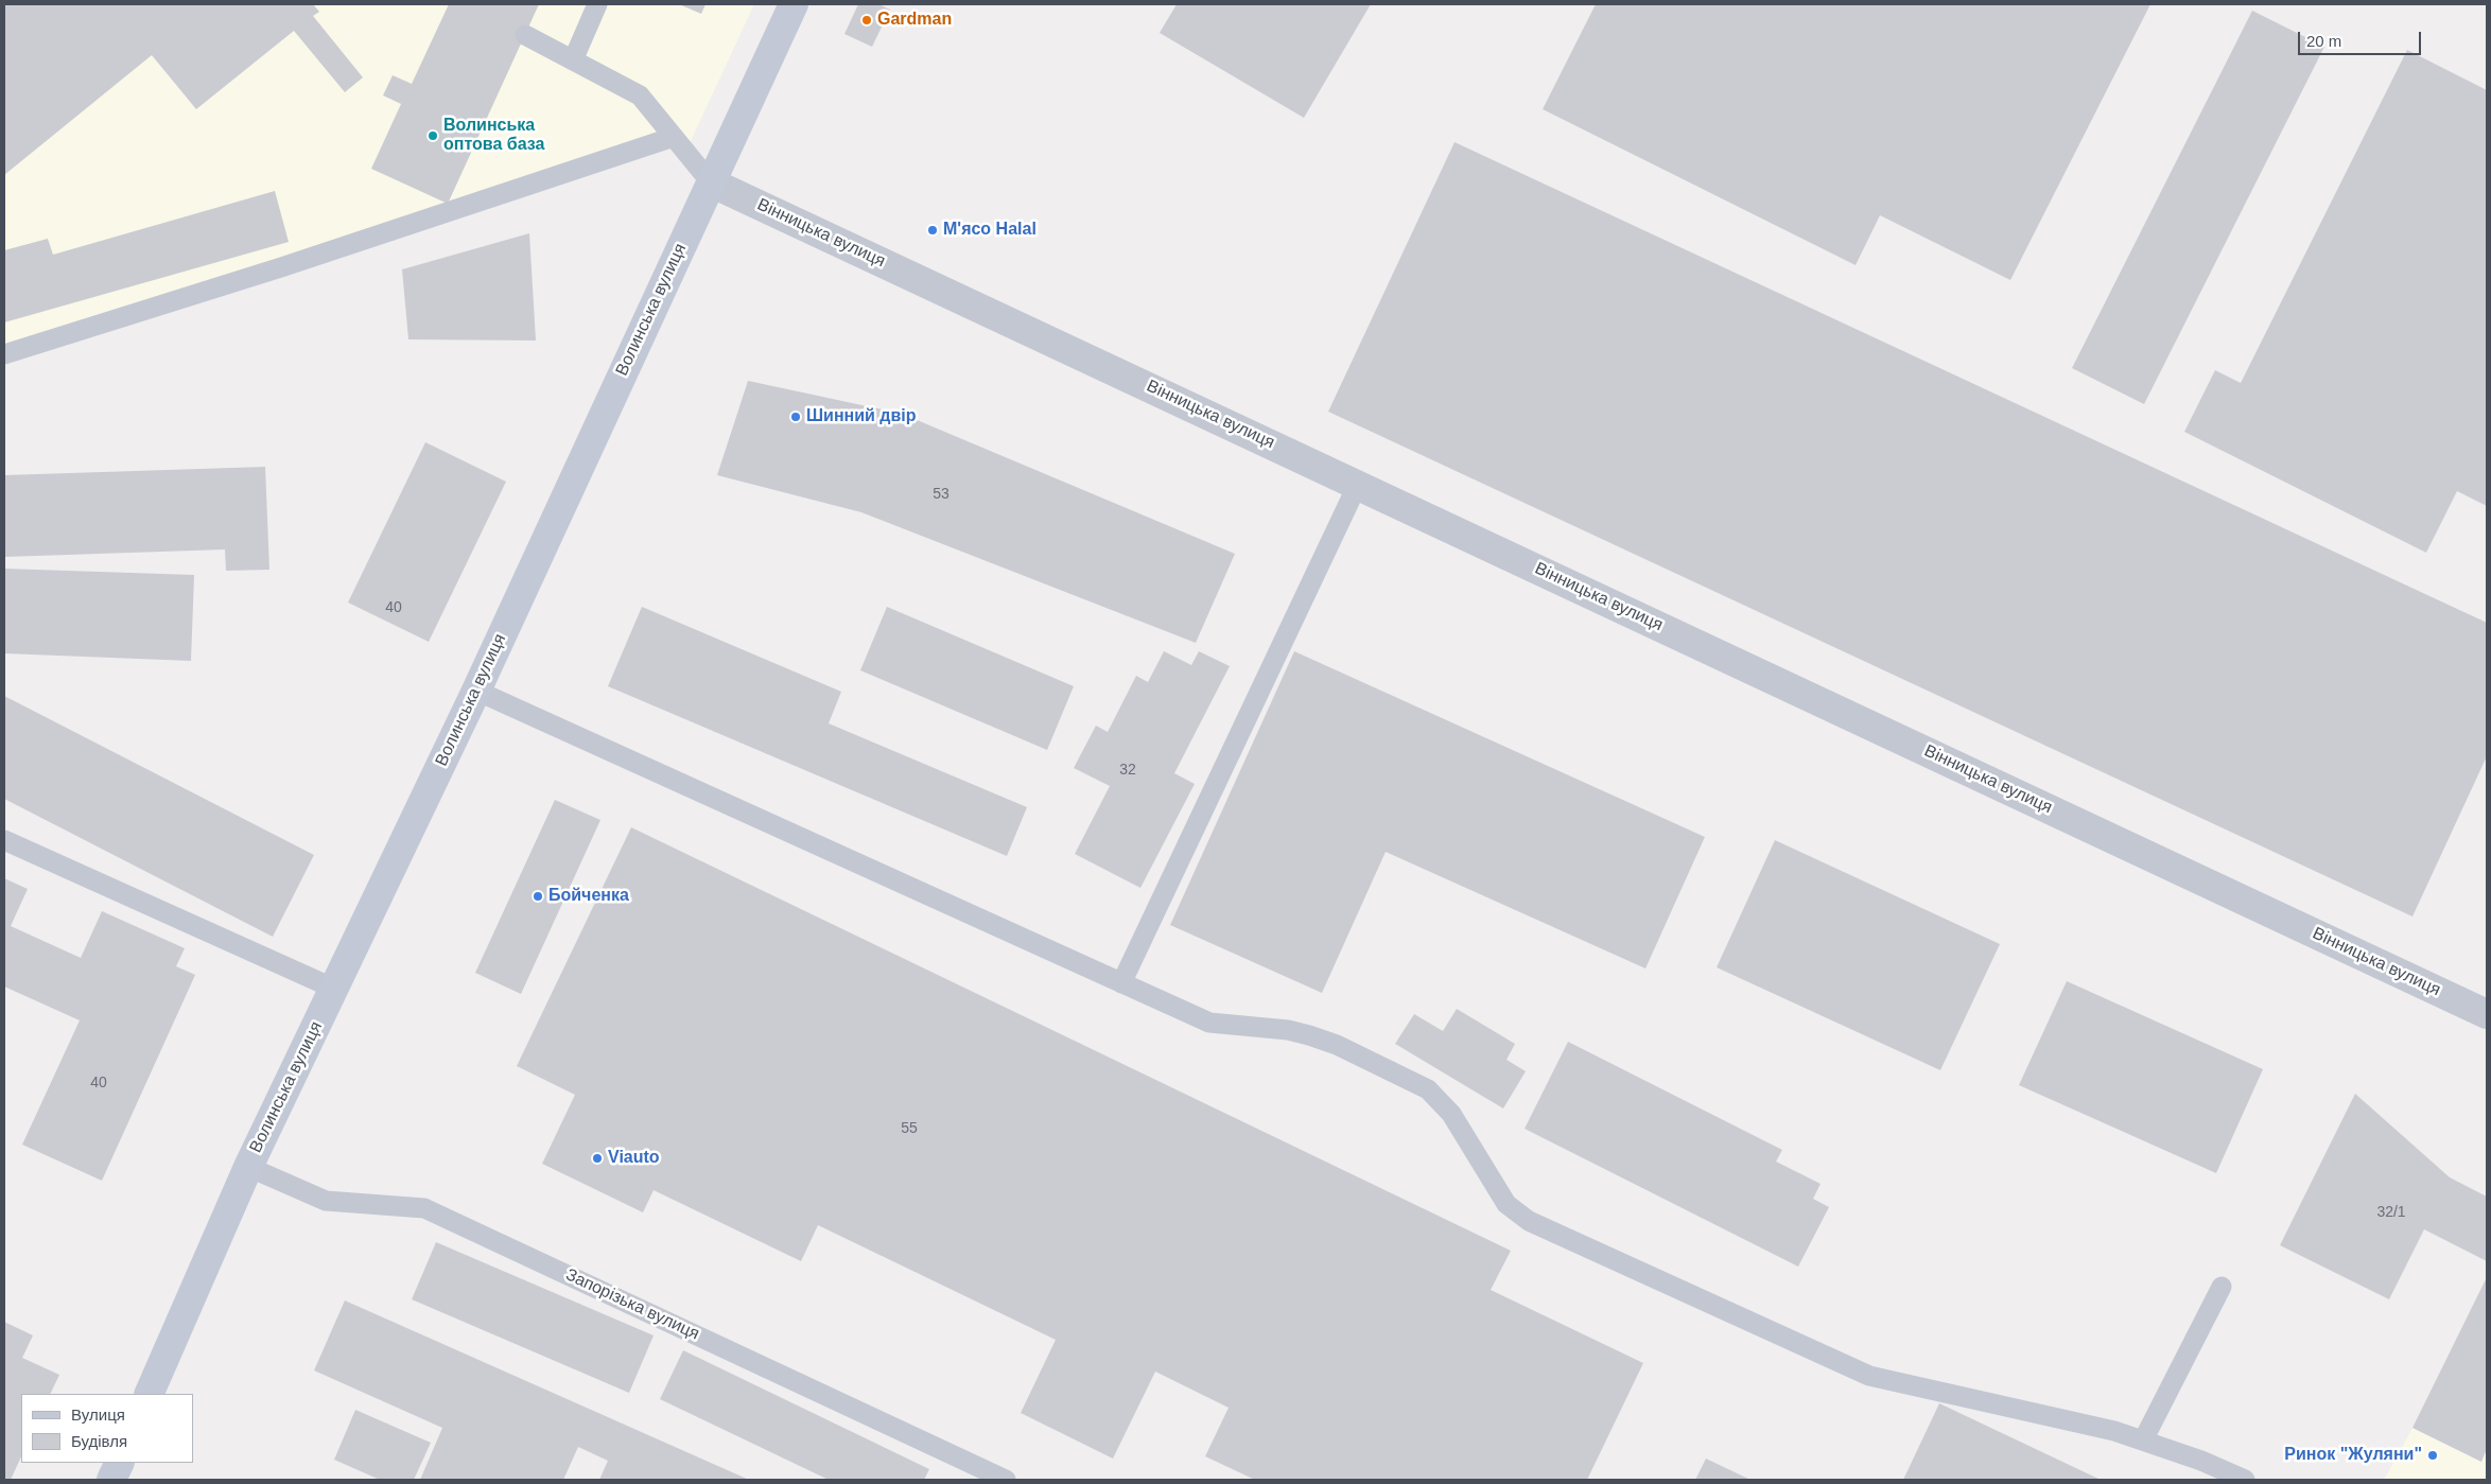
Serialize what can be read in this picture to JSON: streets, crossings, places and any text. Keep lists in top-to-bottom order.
{
  "streets": {
    "street": ["Вінницька вулиця", "Волинська вулиця"],
    "lane": ["Запорізька вулиця"]
  },
  "crossings": [
    ["Вінницька вулиця", "Волинська вулиця"],
    ["Волинська вулиця", "Запорізька вулиця"]
  ],
  "places": [
    "Gardman",
    "Волинська оптова база",
    "М'ясо Halal",
    "Шинний двір",
    "Бойченка",
    "Viauto",
    "Ринок \"Жуляни\""
  ],
  "house_numbers": [
    "53",
    "40",
    "32",
    "40",
    "55",
    "32/1"
  ],
  "legend": ["Вулиця", "Будівля"],
  "scale_bar": "20 m"
}
